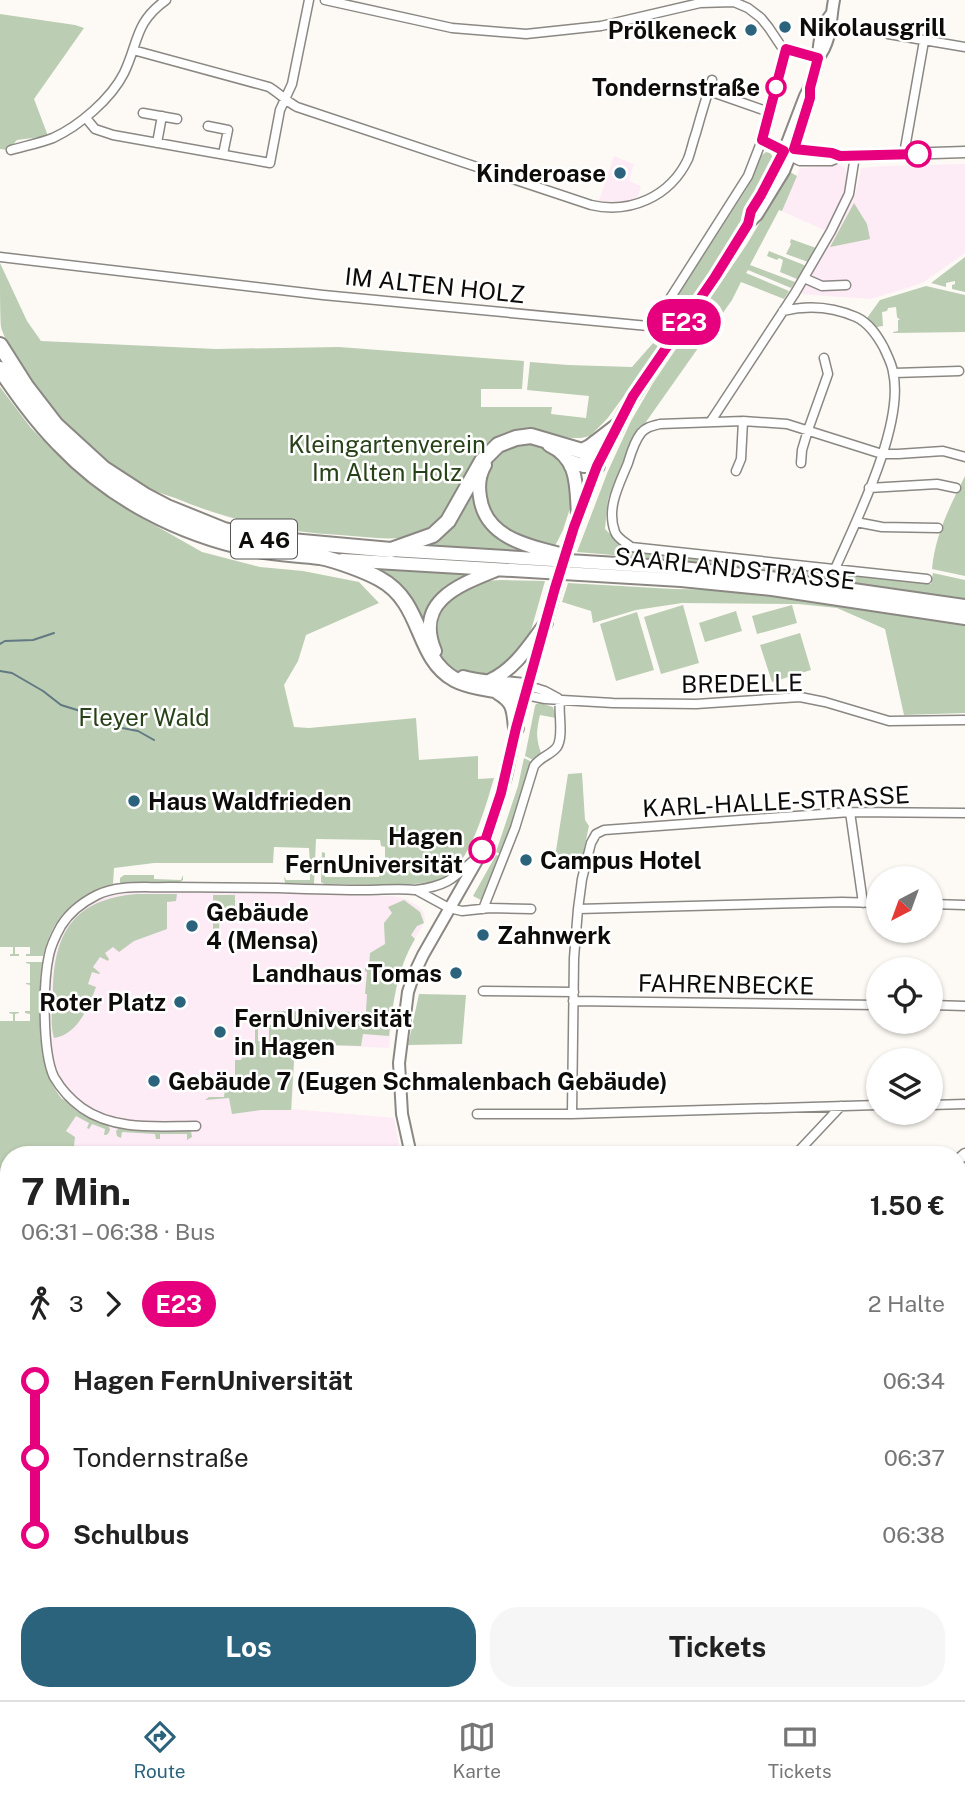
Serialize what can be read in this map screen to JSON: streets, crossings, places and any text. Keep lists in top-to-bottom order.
{
  "streets": {
    "highway": ["A 46", "SAARLANDSTRASSE"],
    "street": [
      "IM ALTEN HOLZ",
      "BREDELLE",
      "KARL-HALLE-STRASSE",
      "FAHRENBECKE"
    ]
  },
  "crossings": [
    ["A 46", "SAARLANDSTRASSE"]
  ],
  "parks": ["Kleingartenverein Im Alten Holz", "Fleyer Wald"],
  "places": [
    "Nikolausgrill",
    "Prölkeneck",
    "Tondernstraße",
    "Kinderoase",
    "Haus Waldfrieden",
    "Hagen FernUniversität",
    "Campus Hotel",
    "Gebäude 4 (Mensa)",
    "Zahnwerk",
    "Landhaus Tomas",
    "Roter Platz",
    "FernUniversität in Hagen",
    "Gebäude 7 (Eugen Schmalenbach Gebäude)"
  ],
  "lines": ["bus line E23"],
  "north": "bottom left",
  "page": {
    "on_map": "E23",
    "heading": ["7 Min.", "06:31 – 06:38 · Bus", "1.50 €"],
    "legs": ["3", "E23", "2 Halte"],
    "list": [
      {
        "name": "Hagen FernUniversität",
        "value": "06:34"
      },
      {
        "name": "Tondernstraße",
        "value": "06:37"
      },
      {
        "name": "Schulbus",
        "value": "06:38"
      }
    ],
    "buttons": ["Los", "Tickets"],
    "tabs": ["Route", "Karte", "Tickets"]
  }
}
